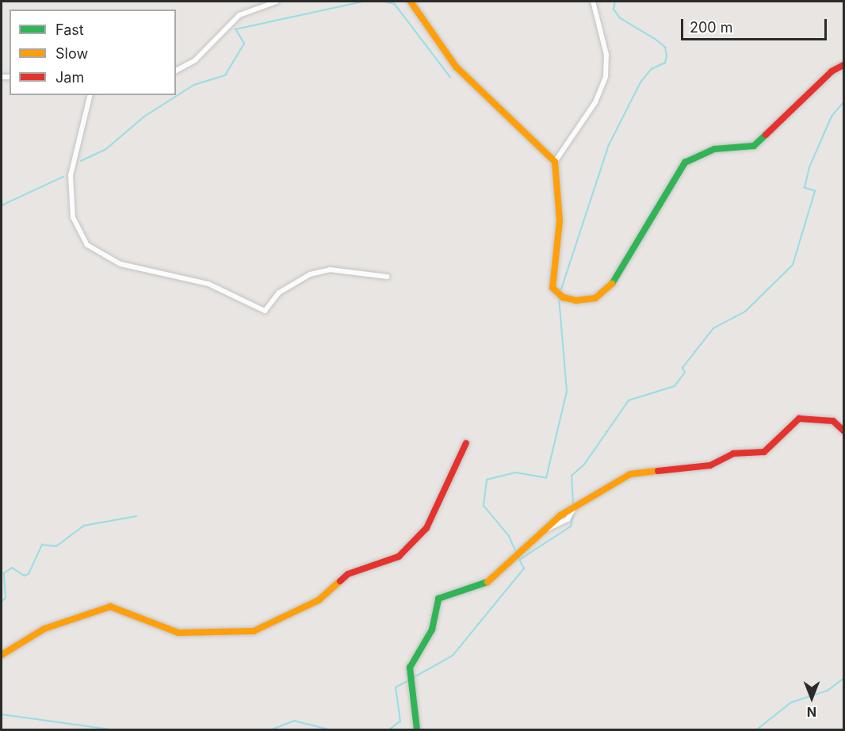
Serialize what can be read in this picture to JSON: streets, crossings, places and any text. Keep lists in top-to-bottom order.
{
  "legend": ["Fast", "Slow", "Jam"],
  "scale_bar": "200 m",
  "north": "bottom"
}
